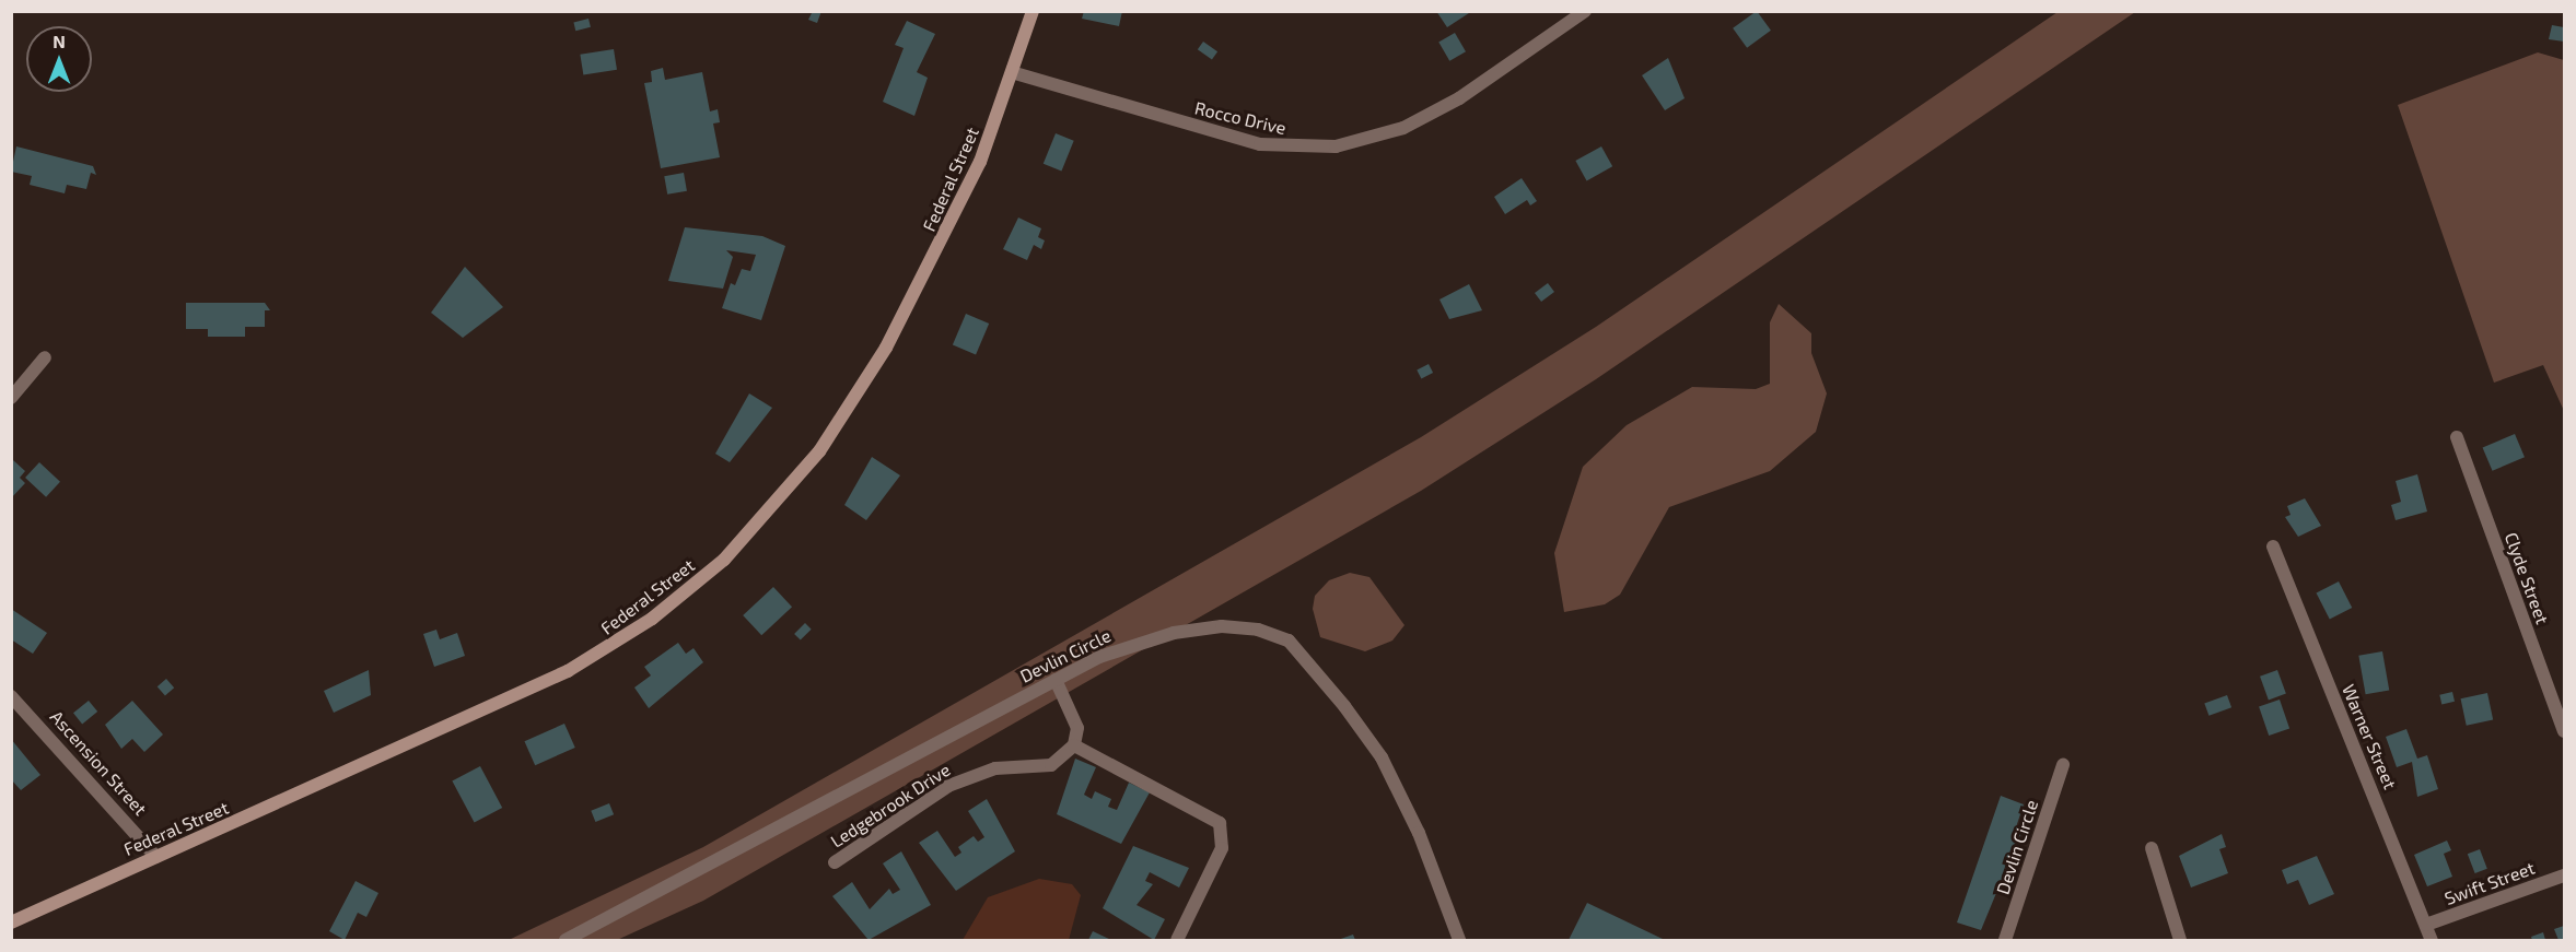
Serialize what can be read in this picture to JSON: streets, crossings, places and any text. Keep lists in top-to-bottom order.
{
  "streets": {
    "street": [
      "Rocco Drive",
      "Federal Street",
      "Clyde Street",
      "Devlin Circle",
      "Warner Street",
      "Ascension Street",
      "Ledgebrook Drive",
      "Swift Street"
    ]
  },
  "crossings": [
    ["Rocco Drive", "Federal Street"],
    ["Federal Street", "Ascension Street"],
    ["Warner Street", "Swift Street"]
  ],
  "north": "top"
}
